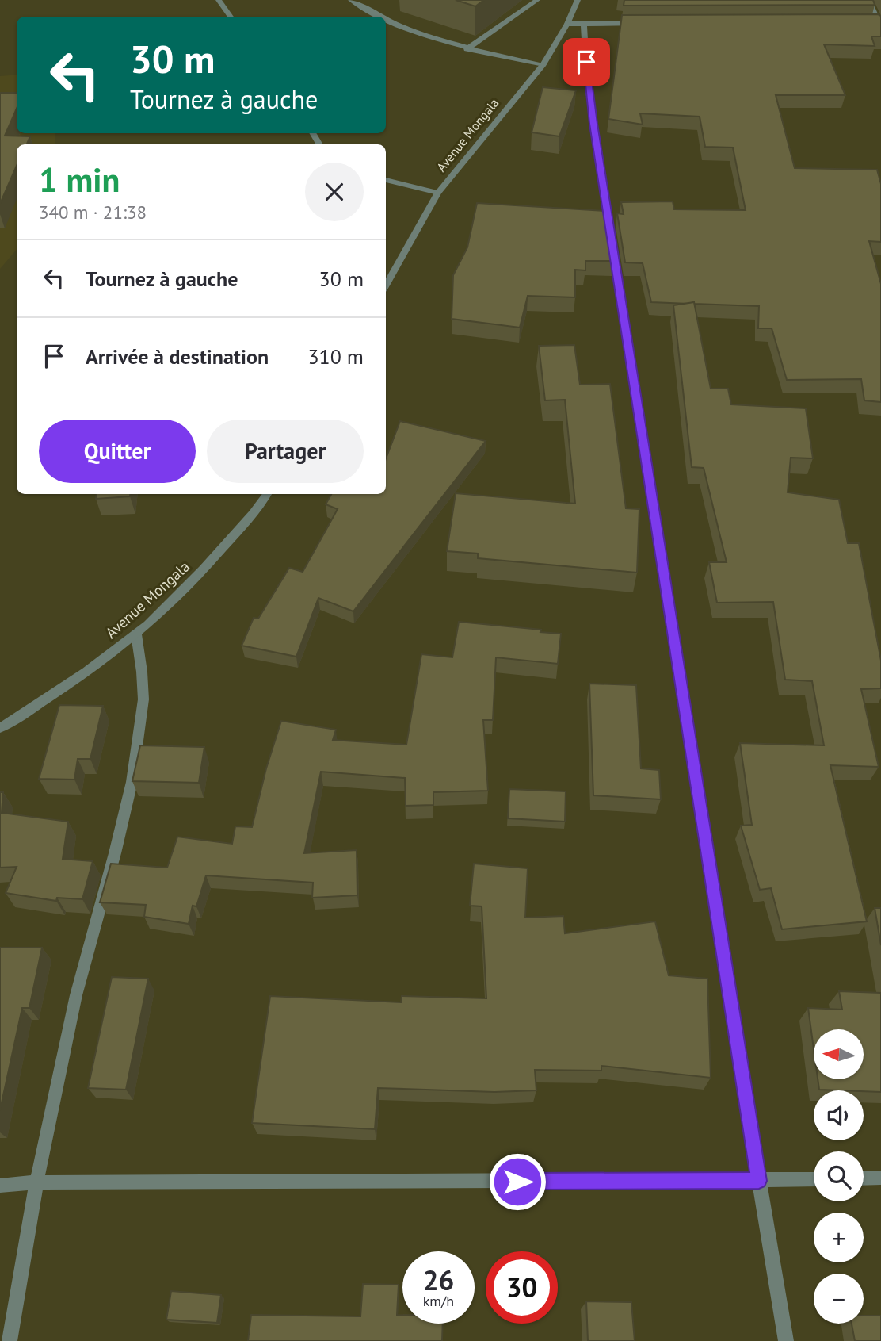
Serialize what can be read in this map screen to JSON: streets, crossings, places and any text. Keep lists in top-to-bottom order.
{
  "streets": {
    "street": ["Avenue Mongala"]
  },
  "north": "left",
  "page": {
    "turn": ["30 m", "Tournez à gauche"],
    "heading": ["1 min", "340 m · 21:38"],
    "list": [
      {
        "name": "Tournez à gauche",
        "value": "30 m"
      },
      {
        "name": "Arrivée à destination",
        "value": "310 m"
      }
    ],
    "buttons": ["Quitter", "Partager"],
    "map_buttons": ["+", "−"],
    "speed": "26 km/h",
    "limit": "30"
  }
}
